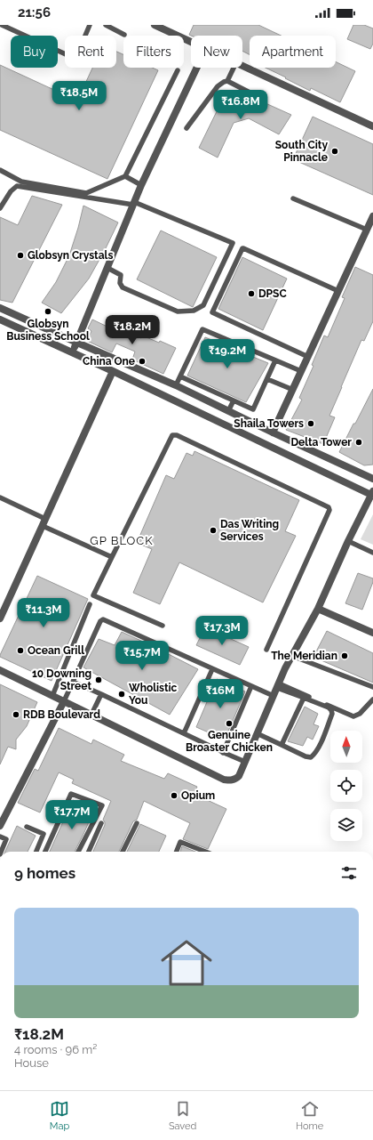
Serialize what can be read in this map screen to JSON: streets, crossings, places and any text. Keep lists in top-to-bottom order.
{
  "districts": ["GP BLOCK"],
  "places": [
    "South City Pinnacle",
    "Globsyn Crystals",
    "DPSC",
    "Globsyn Business School",
    "China One",
    "Shaila Towers",
    "Delta Tower",
    "Das Writing Services",
    "Ocean Grill",
    "The Meridian",
    "10 Downing Street",
    "Wholistic You",
    "RDB Boulevard",
    "Genuine Broaster Chicken",
    "Opium"
  ],
  "north": "top",
  "page": {
    "status": "21:56",
    "chip": [
      "Buy",
      "Rent",
      "Filters",
      "New",
      "Apartment"
    ],
    "price": [
      "₹18.5M",
      "₹16.8M",
      "₹18.2M",
      "₹19.2M",
      "₹11.3M",
      "₹17.3M",
      "₹15.7M",
      "₹16M",
      "₹17.7M"
    ],
    "heading": "9 homes",
    "list": [
      {
        "name": "₹18.2M",
        "note": "4 rooms · 96 m² · House"
      }
    ],
    "tabs": ["Map", "Saved", "Home"]
  }
}
